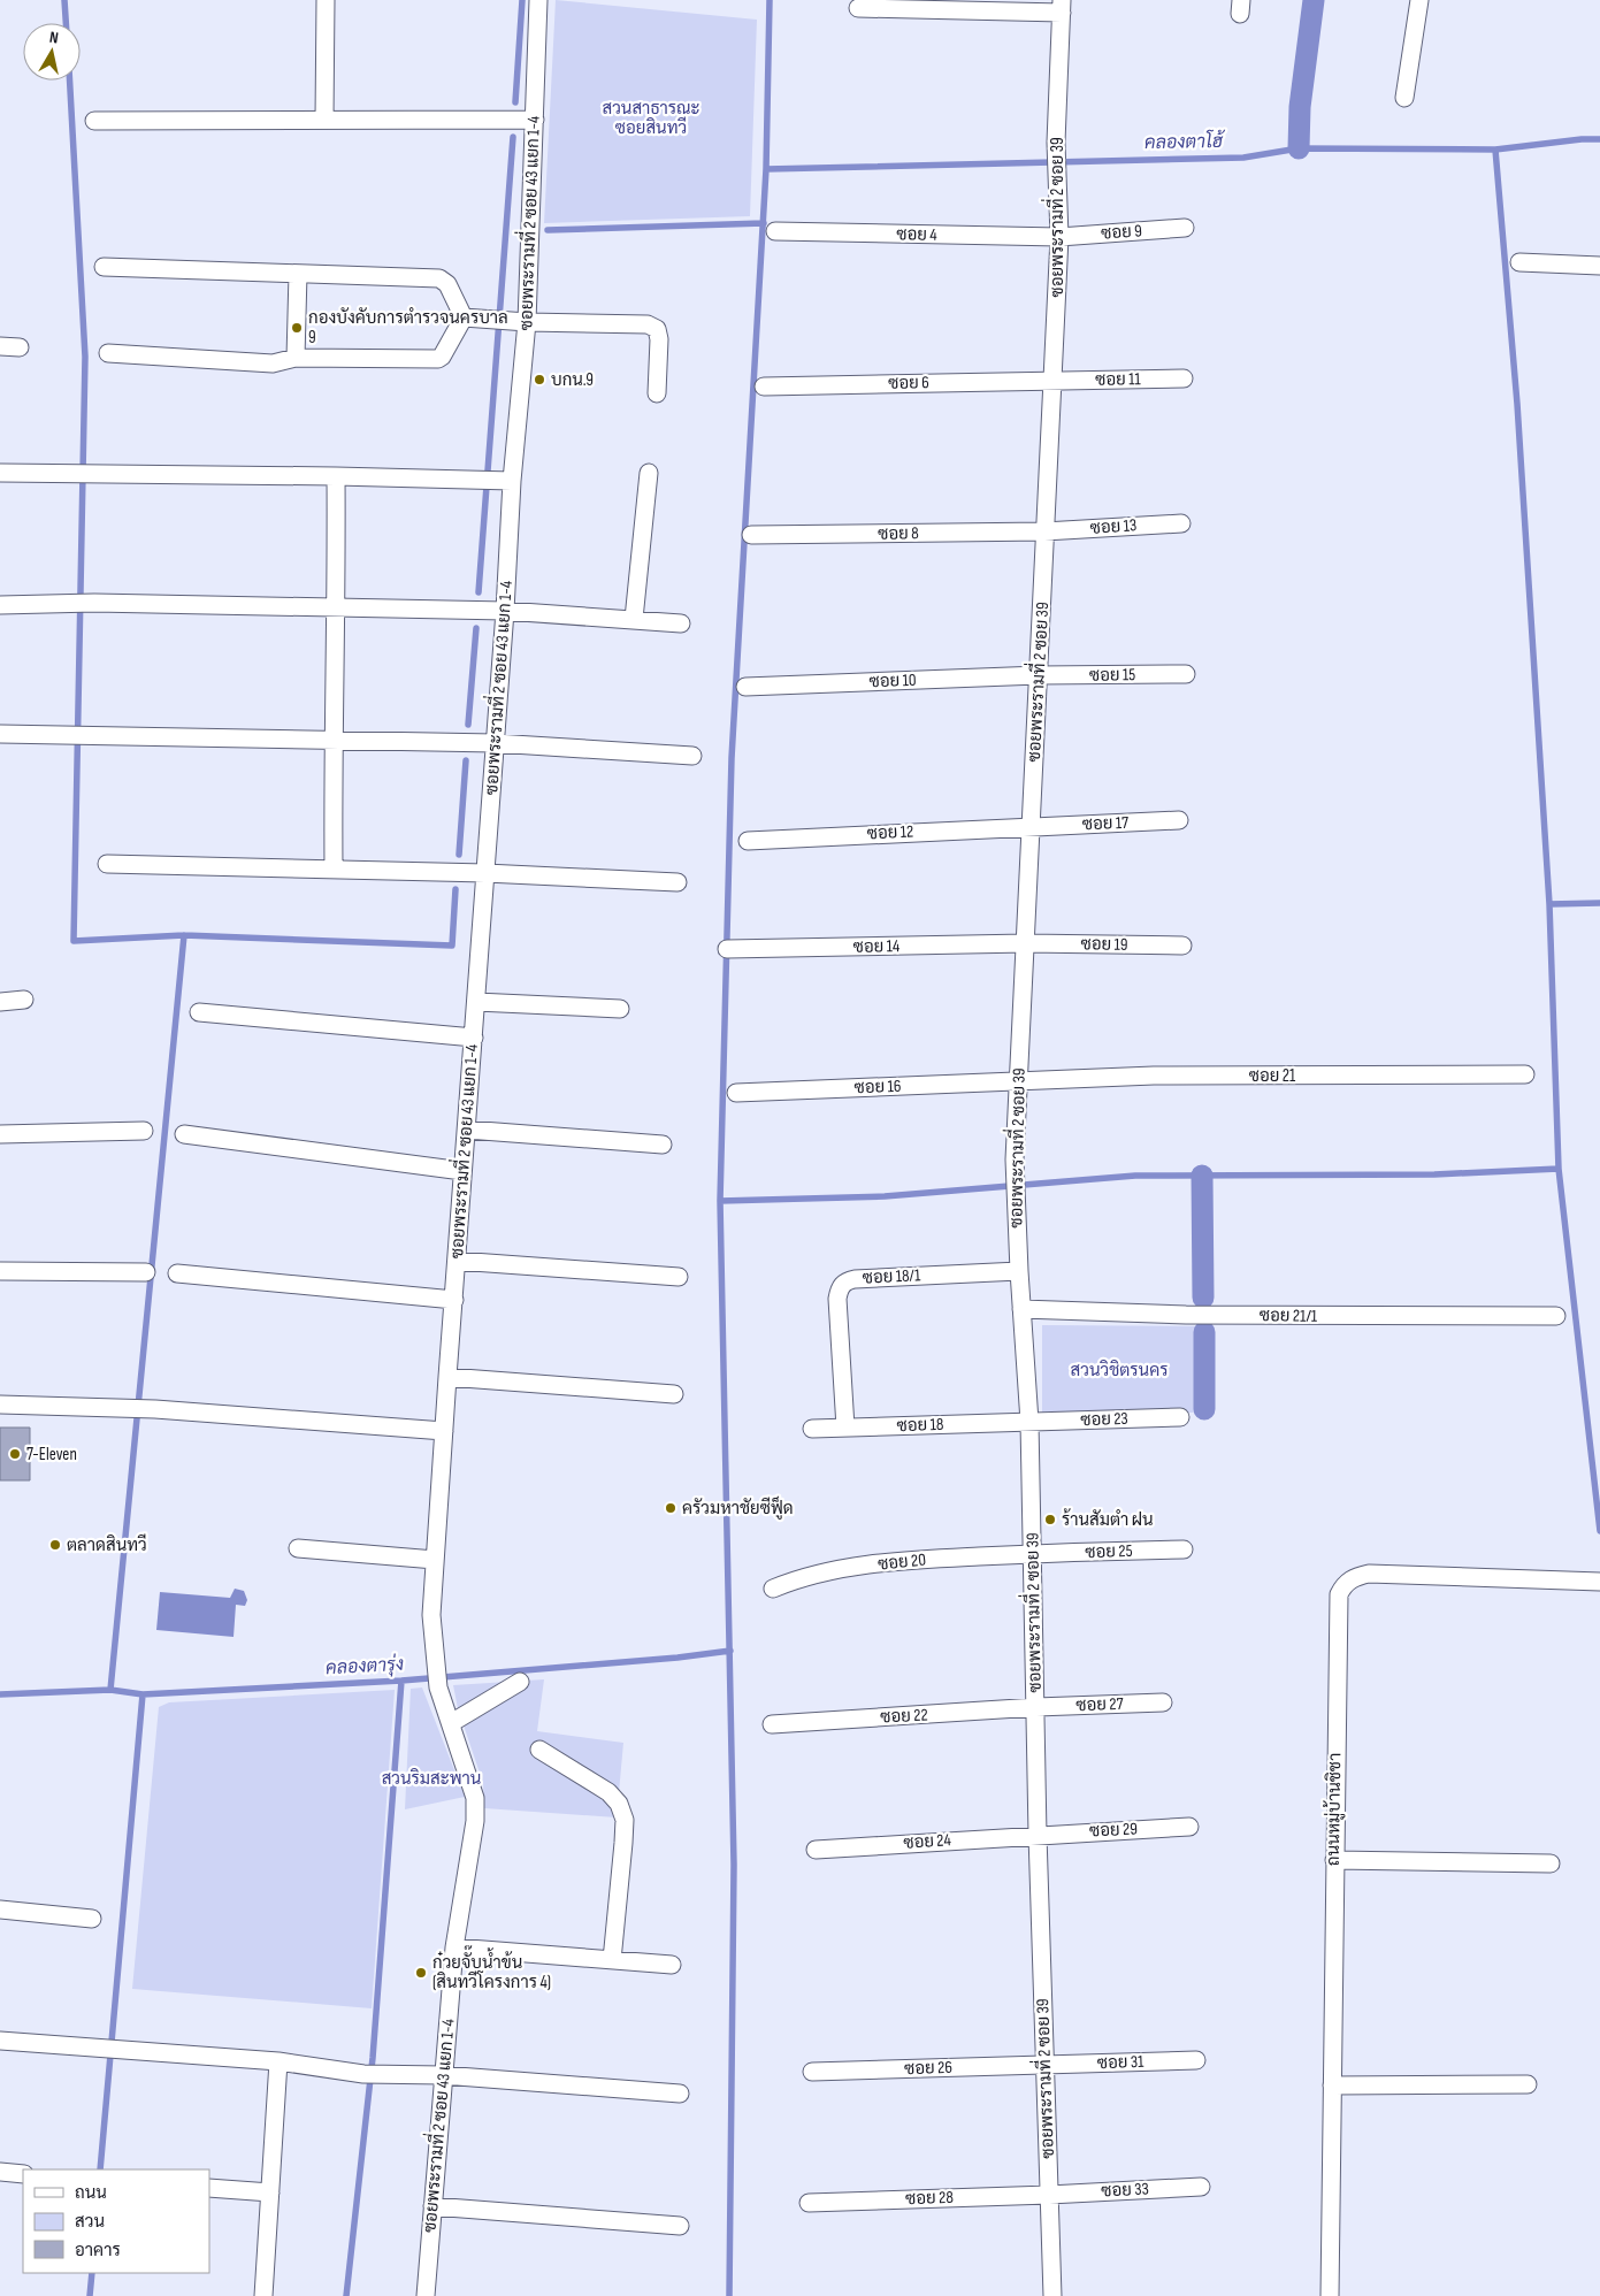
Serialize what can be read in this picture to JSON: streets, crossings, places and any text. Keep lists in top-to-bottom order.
{
  "streets": {
    "street": [
      "ซอยพระรามที่ 2 ซอย 39",
      "ซอยพระรามที่ 2 ซอย 43 แยก 1-4",
      "ซอย 9",
      "ซอย 4",
      "ซอย 11",
      "ซอย 6",
      "ซอย 13",
      "ซอย 8",
      "ซอย 15",
      "ซอย 10",
      "ซอย 17",
      "ซอย 12",
      "ซอย 19",
      "ซอย 14",
      "ซอย 21",
      "ซอย 16",
      "ซอย 18/1",
      "ซอย 21/1",
      "ซอย 23",
      "ซอย 18",
      "ซอย 25",
      "ซอย 20",
      "ซอย 27",
      "ซอย 22",
      "ถนนหมู่บ้านชิชา",
      "ซอย 29",
      "ซอย 24",
      "ซอย 31",
      "ซอย 26",
      "ซอย 33",
      "ซอย 28"
    ]
  },
  "crossings": [
    ["ซอยพระรามที่ 2 ซอย 39", "ซอย 9"],
    ["ซอยพระรามที่ 2 ซอย 39", "ซอย 4"],
    ["ซอยพระรามที่ 2 ซอย 39", "ซอย 11"],
    ["ซอยพระรามที่ 2 ซอย 39", "ซอย 6"],
    ["ซอยพระรามที่ 2 ซอย 39", "ซอย 13"],
    ["ซอยพระรามที่ 2 ซอย 39", "ซอย 8"],
    ["ซอยพระรามที่ 2 ซอย 39", "ซอย 15"],
    ["ซอยพระรามที่ 2 ซอย 39", "ซอย 10"],
    ["ซอยพระรามที่ 2 ซอย 39", "ซอย 17"],
    ["ซอยพระรามที่ 2 ซอย 39", "ซอย 12"],
    ["ซอยพระรามที่ 2 ซอย 39", "ซอย 19"],
    ["ซอยพระรามที่ 2 ซอย 39", "ซอย 14"],
    ["ซอยพระรามที่ 2 ซอย 39", "ซอย 21"],
    ["ซอยพระรามที่ 2 ซอย 39", "ซอย 16"],
    ["ซอยพระรามที่ 2 ซอย 39", "ซอย 18/1"],
    ["ซอยพระรามที่ 2 ซอย 39", "ซอย 21/1"],
    ["ซอยพระรามที่ 2 ซอย 39", "ซอย 23"],
    ["ซอยพระรามที่ 2 ซอย 39", "ซอย 18"],
    ["ซอยพระรามที่ 2 ซอย 39", "ซอย 25"],
    ["ซอยพระรามที่ 2 ซอย 39", "ซอย 20"],
    ["ซอยพระรามที่ 2 ซอย 39", "ซอย 27"],
    ["ซอยพระรามที่ 2 ซอย 39", "ซอย 22"],
    ["ซอยพระรามที่ 2 ซอย 39", "ซอย 29"],
    ["ซอยพระรามที่ 2 ซอย 39", "ซอย 24"],
    ["ซอยพระรามที่ 2 ซอย 39", "ซอย 31"],
    ["ซอยพระรามที่ 2 ซอย 39", "ซอย 26"],
    ["ซอยพระรามที่ 2 ซอย 39", "ซอย 33"],
    ["ซอยพระรามที่ 2 ซอย 39", "ซอย 28"],
    ["ซอย 9", "ซอย 4"],
    ["ซอย 11", "ซอย 6"],
    ["ซอย 13", "ซอย 8"],
    ["ซอย 15", "ซอย 10"],
    ["ซอย 17", "ซอย 12"],
    ["ซอย 19", "ซอย 14"],
    ["ซอย 21", "ซอย 16"],
    ["ซอย 18/1", "ซอย 18"],
    ["ซอย 23", "ซอย 18"],
    ["ซอย 25", "ซอย 20"],
    ["ซอย 27", "ซอย 22"],
    ["ซอย 29", "ซอย 24"],
    ["ซอย 31", "ซอย 26"],
    ["ซอย 33", "ซอย 28"]
  ],
  "water": ["คลองตาโฮ้", "คลองตารุ่ง"],
  "parks": ["สวนสาธารณะ ซอยสินทวี", "สวนวิชิตรนคร", "สวนริมสะพาน"],
  "places": [
    "กองบังคับการตำรวจนครบาล 9",
    "บกน.9",
    "7-Eleven",
    "ครัวมหาชัยซีฟู็ด",
    "ร้านสัมตำ ฝน",
    "ตลาดสินทวี",
    "ก๋วยจั๊บน้ำข้น (สินทวีโครงการ 4)"
  ],
  "legend": ["ถนน", "สวน", "อาคาร"],
  "north": "top"
}
